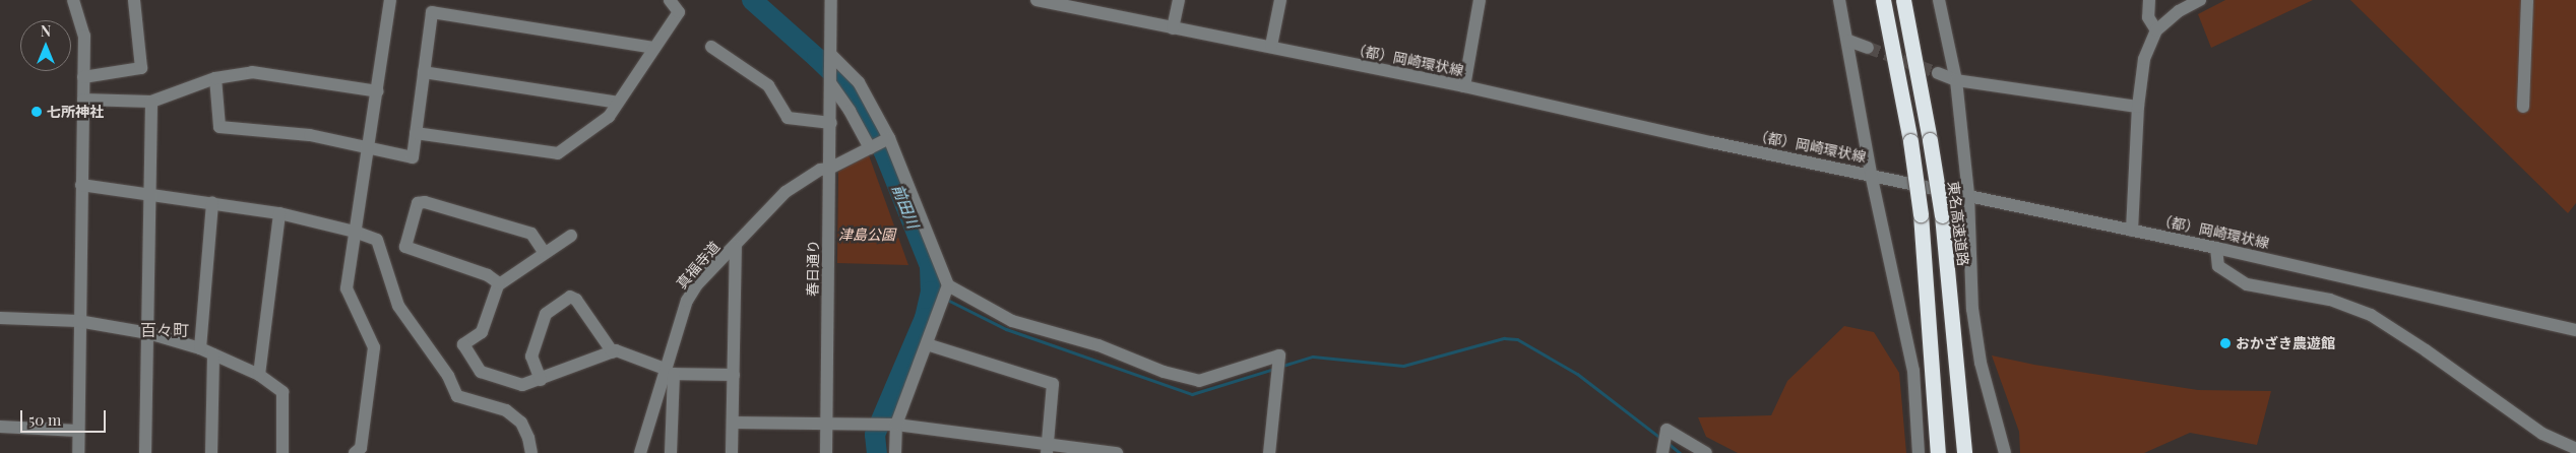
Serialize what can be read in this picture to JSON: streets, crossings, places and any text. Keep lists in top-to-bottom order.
{
  "streets": {
    "highway": ["東名高速道路"],
    "street": ["（都）岡崎環状線", "真福寺道", "春日通り"]
  },
  "crossings": [
    ["真福寺道", "春日通り"]
  ],
  "districts": ["百々町"],
  "water": ["前田川"],
  "parks": ["津島公園"],
  "places": ["七所神社", "おかざき農遊館"],
  "scale_bar": "50 m",
  "north": "top"
}
